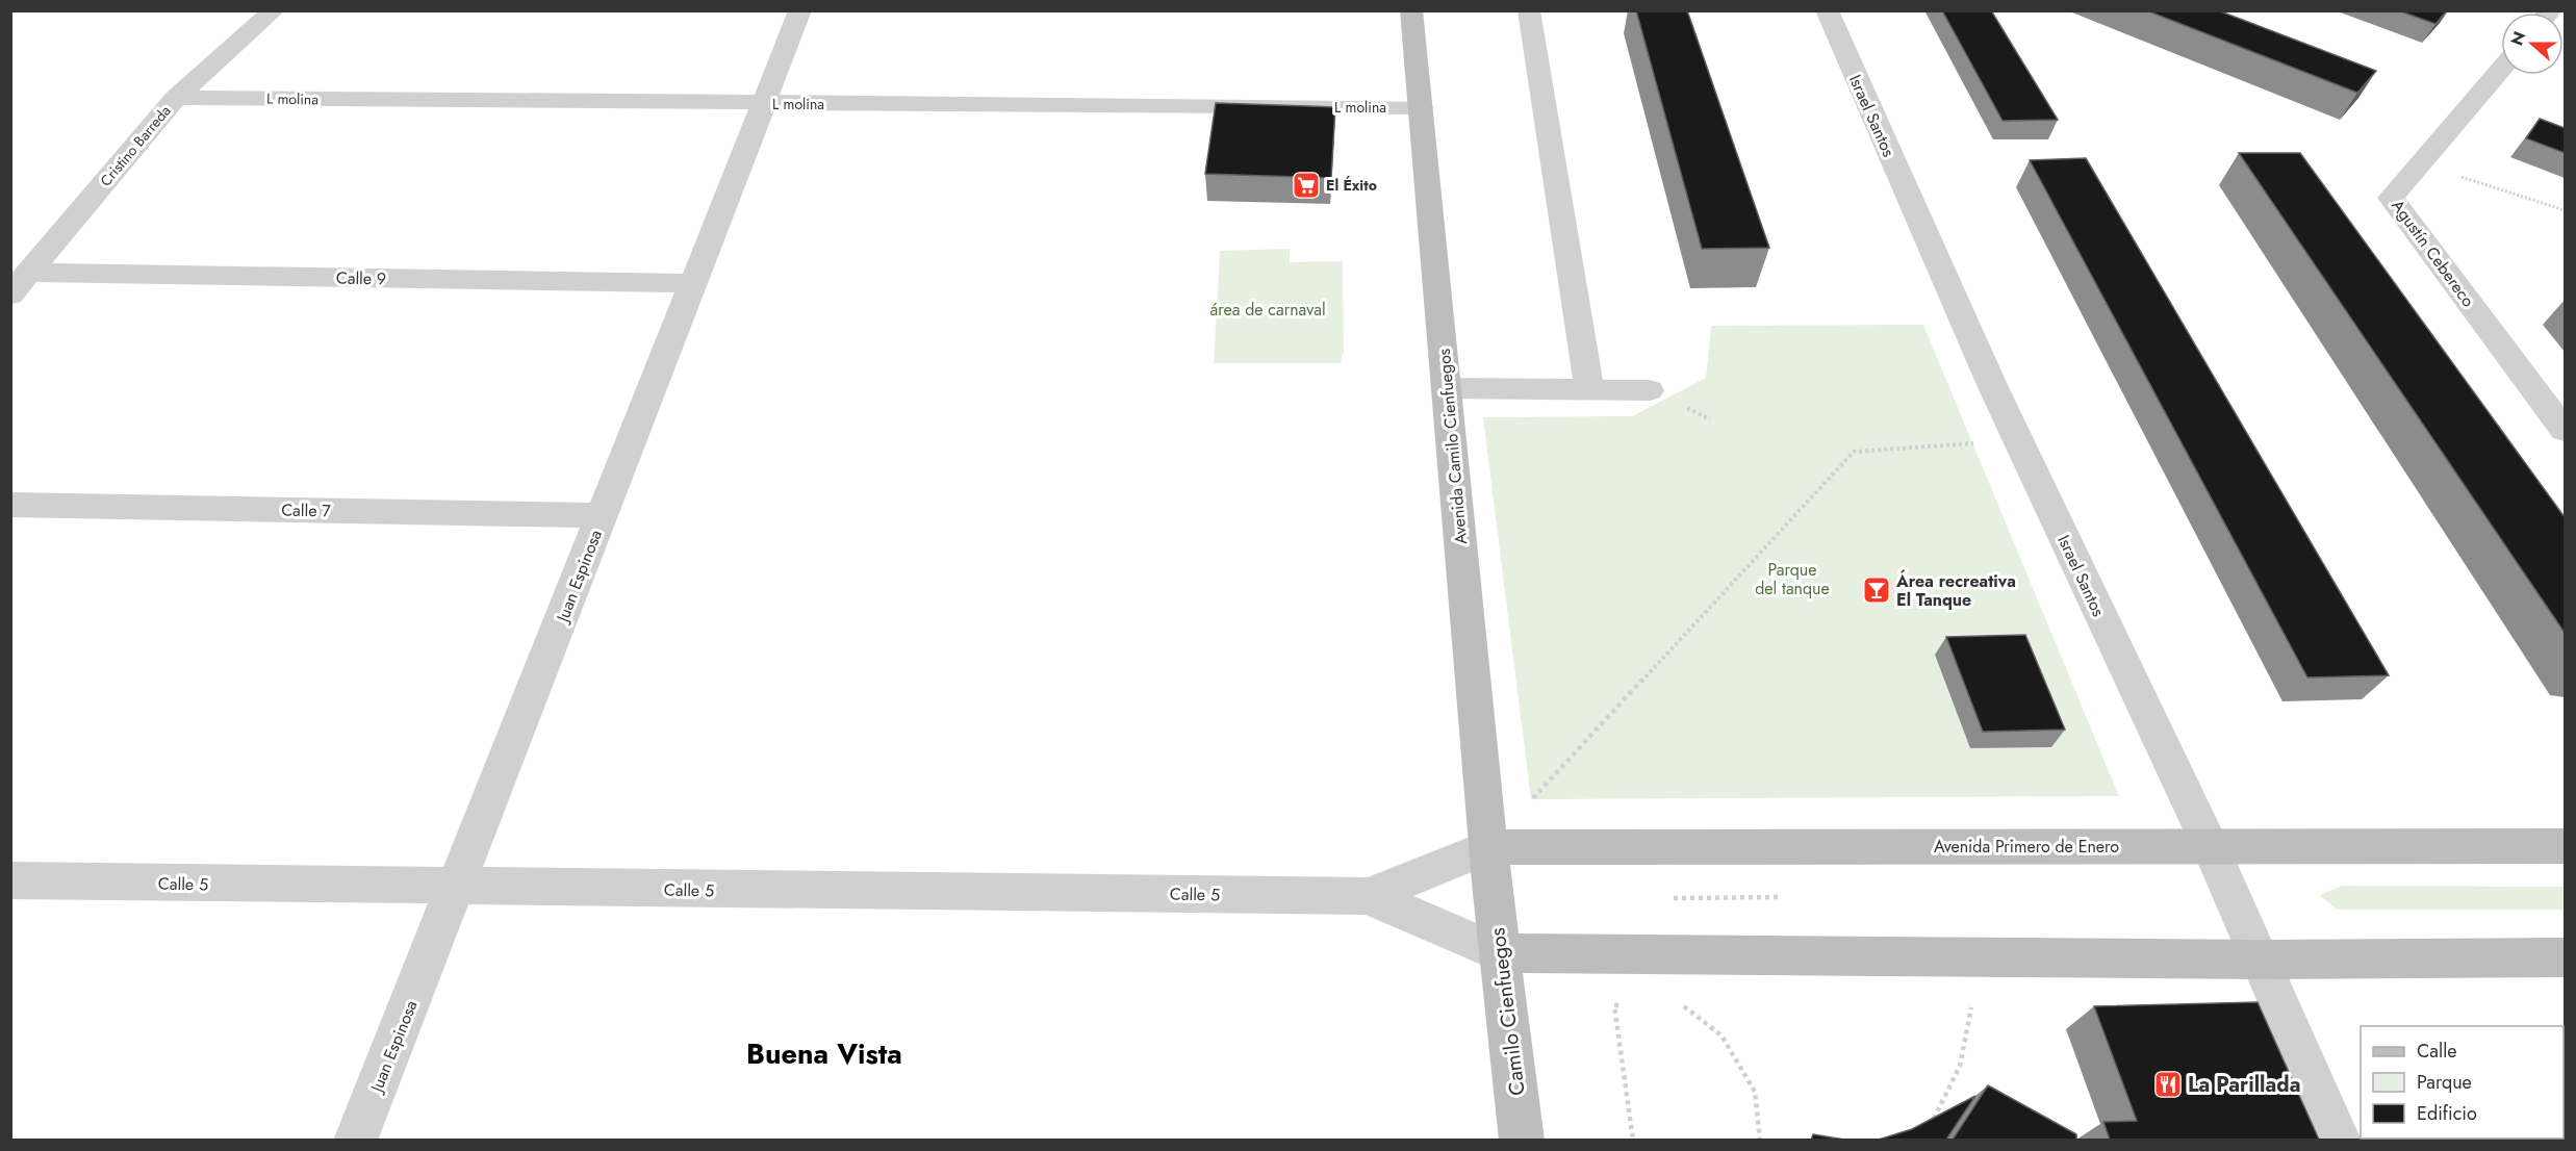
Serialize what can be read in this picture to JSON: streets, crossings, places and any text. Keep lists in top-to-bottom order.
{
  "streets": {
    "street": [
      "L molina",
      "Israel Santos",
      "Cristino Barreda",
      "Agustín Cebereco",
      "Calle 9",
      "Avenida Camilo Cienfuegos",
      "Calle 7",
      "Juan Espinosa",
      "Avenida Primero de Enero",
      "Calle 5",
      "Camilo Cienfuegos"
    ]
  },
  "crossings": [
    ["L molina", "Cristino Barreda"],
    ["L molina", "Avenida Camilo Cienfuegos"],
    ["L molina", "Juan Espinosa"],
    ["Israel Santos", "Avenida Primero de Enero"],
    ["Cristino Barreda", "Calle 9"],
    ["Calle 9", "Juan Espinosa"],
    ["Avenida Camilo Cienfuegos", "Avenida Primero de Enero"],
    ["Avenida Camilo Cienfuegos", "Calle 5"],
    ["Avenida Camilo Cienfuegos", "Camilo Cienfuegos"],
    ["Calle 7", "Juan Espinosa"],
    ["Juan Espinosa", "Calle 5"],
    ["Avenida Primero de Enero", "Calle 5"],
    ["Avenida Primero de Enero", "Camilo Cienfuegos"],
    ["Calle 5", "Camilo Cienfuegos"]
  ],
  "districts": ["Buena Vista"],
  "parks": ["área de carnaval", "Parque del tanque"],
  "places": {
    "supermarket": ["El Éxito"],
    "bar": ["Área recreativa El Tanque"],
    "restaurant": ["La Parillada"]
  },
  "legend": ["Calle", "Parque", "Edificio"],
  "north": "left"
}
